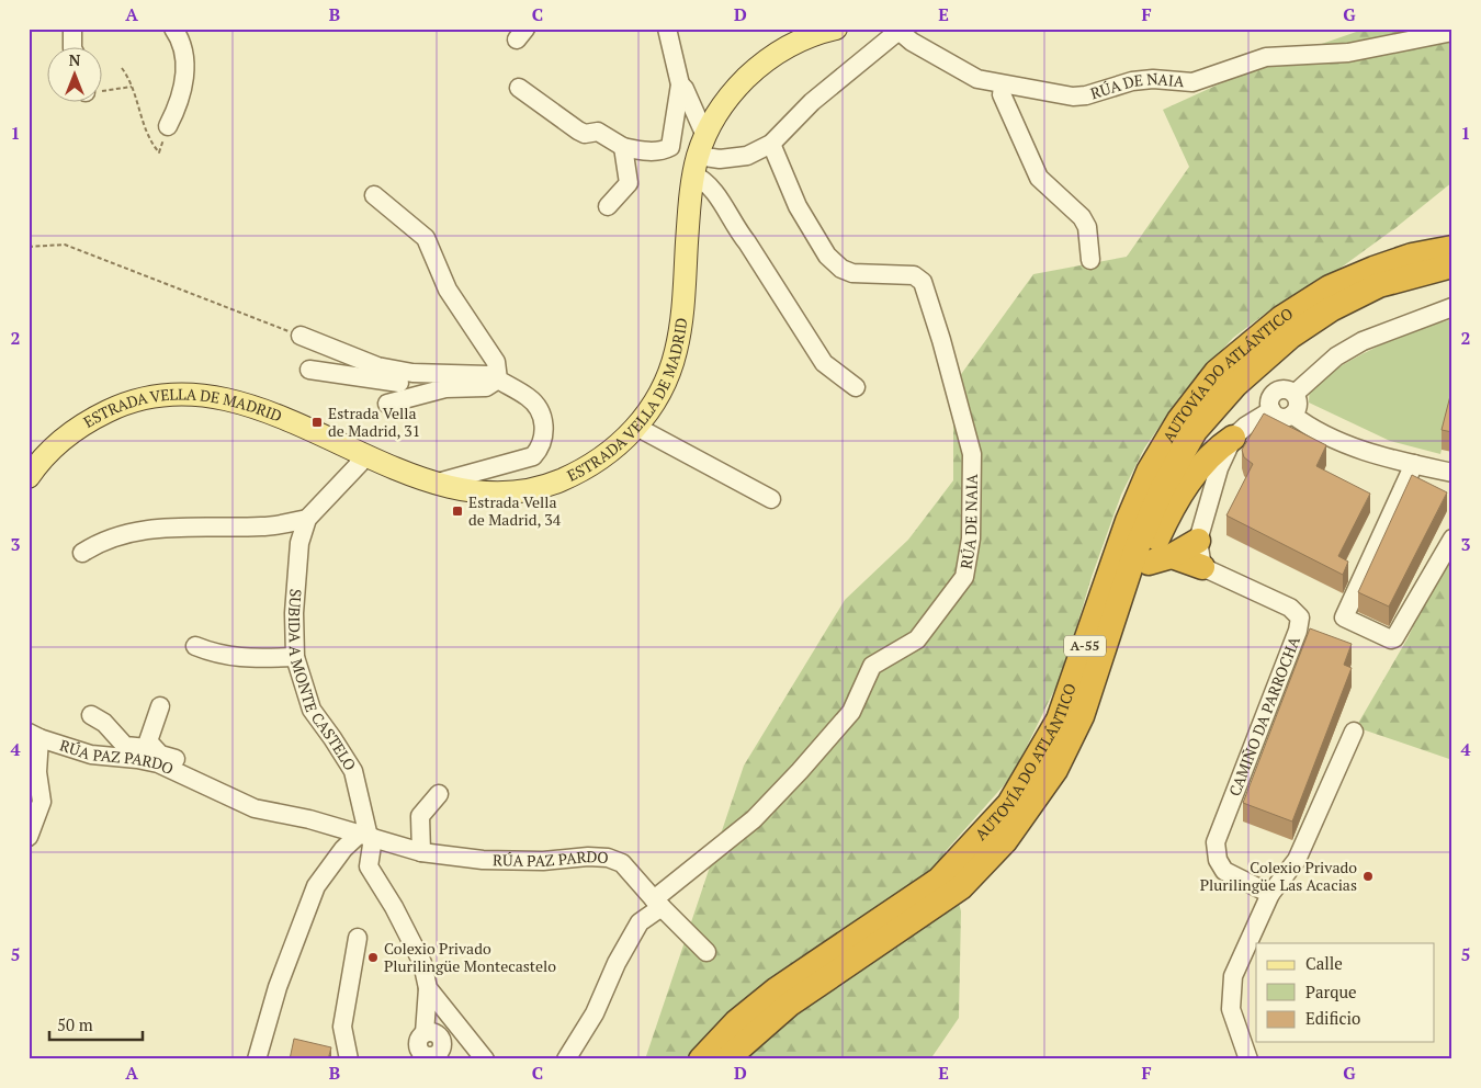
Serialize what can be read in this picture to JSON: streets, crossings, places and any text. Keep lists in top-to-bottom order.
{
  "streets": {
    "highway": ["AUTOVÍA DO ATLÁNTICO", "A-55"],
    "main road": ["ESTRADA VELLA DE MADRID"],
    "street": [
      "RÚA DE NAIA",
      "SUBIDA A MONTE CASTELO",
      "CAMIÑO DA PARROCHA",
      "RÚA PAZ PARDO"
    ]
  },
  "crossings": [
    ["RÚA DE NAIA", "ESTRADA VELLA DE MADRID"],
    ["RÚA DE NAIA", "RÚA PAZ PARDO"],
    ["AUTOVÍA DO ATLÁNTICO", "A-55"],
    ["ESTRADA VELLA DE MADRID", "SUBIDA A MONTE CASTELO"],
    ["SUBIDA A MONTE CASTELO", "RÚA PAZ PARDO"]
  ],
  "places": {
    "transit": ["Estrada Vella de Madrid, 31", "Estrada Vella de Madrid, 34"],
    "other": ["Colexio Privado Plurilingüe Las Acacias", "Colexio Privado Plurilingüe Montecastelo"]
  },
  "legend": ["Calle", "Parque", "Edificio"],
  "scale_bar": "50 m",
  "north": "top",
  "grid": {
    "columns": [
      "A",
      "B",
      "C",
      "D",
      "E",
      "F",
      "G"
    ],
    "rows": [
      "1",
      "2",
      "3",
      "4",
      "5"
    ]
  }
}
